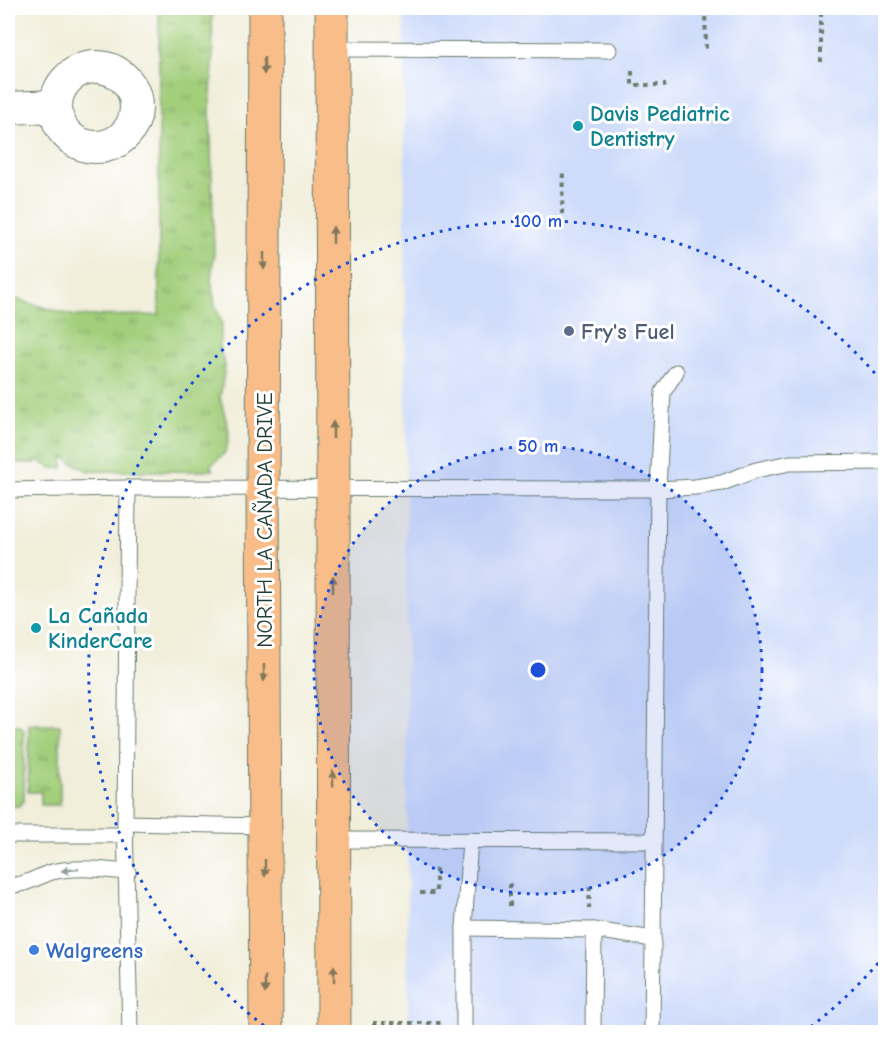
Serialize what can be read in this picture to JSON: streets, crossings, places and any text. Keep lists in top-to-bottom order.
{
  "streets": {
    "main road": ["NORTH LA CAÑADA DRIVE"]
  },
  "places": [
    "Davis Pediatric Dentistry",
    "Fry's Fuel",
    "La Cañada KinderCare",
    "Walgreens"
  ],
  "rings": ["100 m", "50 m"]
}
